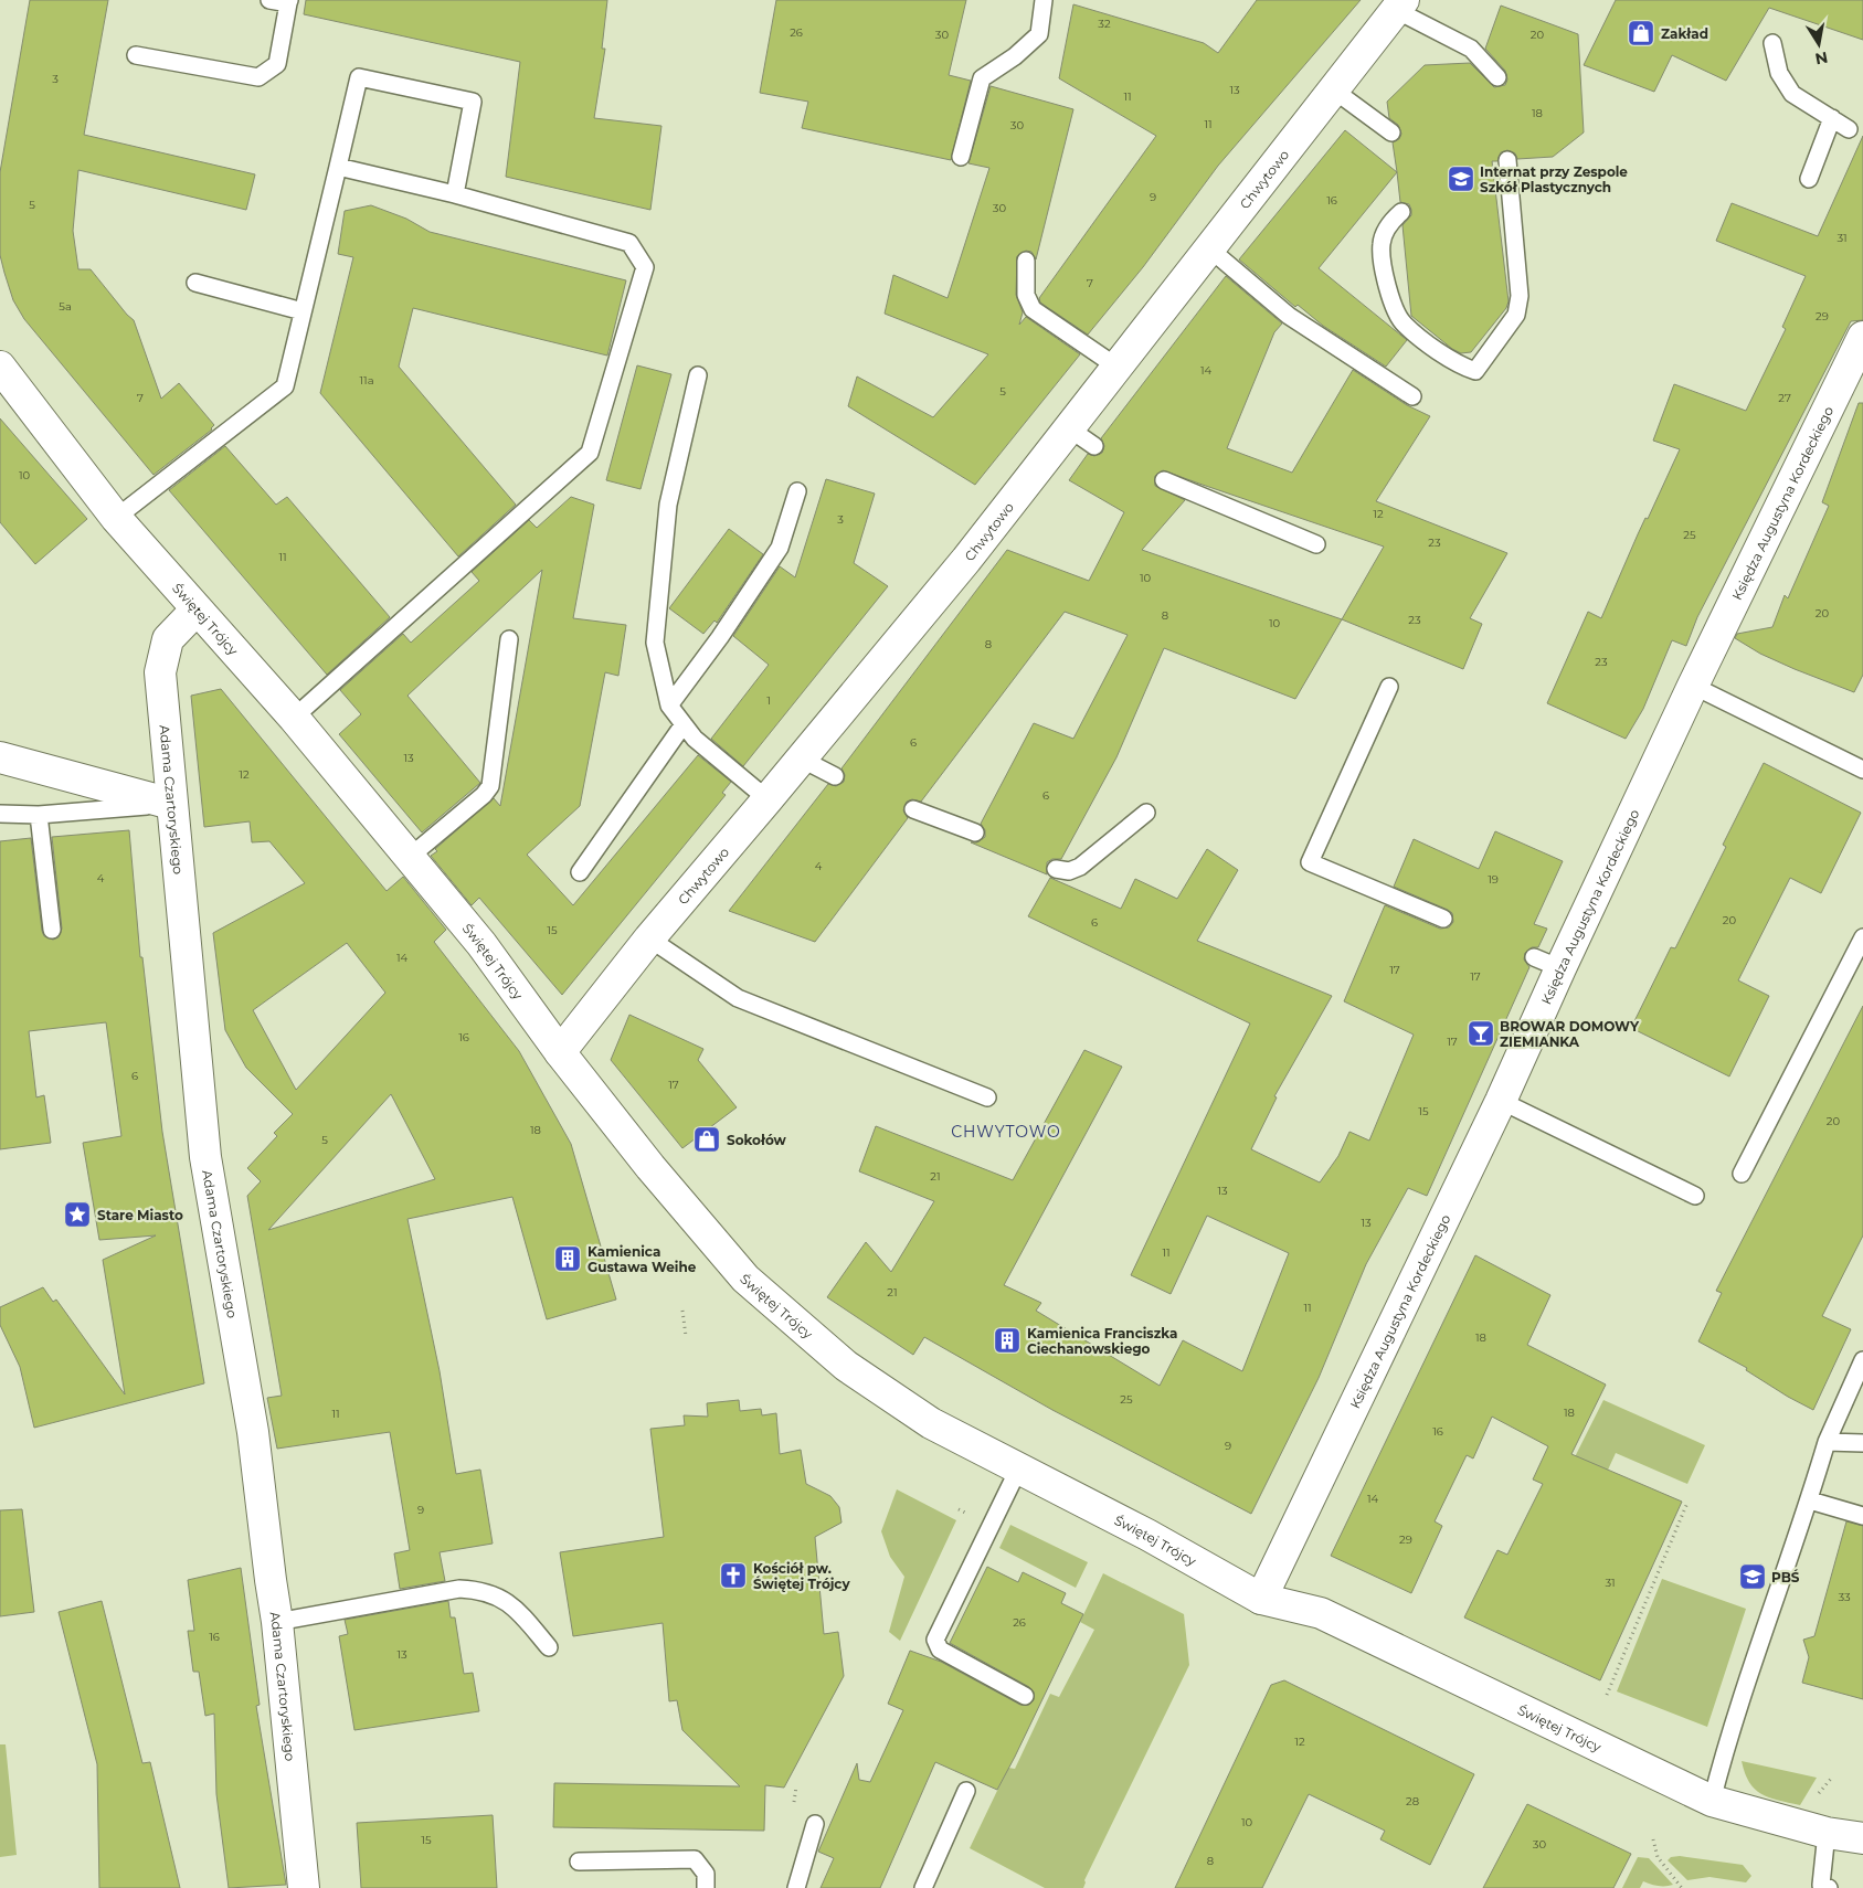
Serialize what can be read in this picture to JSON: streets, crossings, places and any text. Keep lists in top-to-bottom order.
{
  "streets": {
    "street": [
      "Chwytowo",
      "Księdza Augustyna Kordeckiego",
      "Świętej Trójcy",
      "Adama Czartoryskiego"
    ]
  },
  "crossings": [
    ["Chwytowo", "Świętej Trójcy"],
    ["Księdza Augustyna Kordeckiego", "Świętej Trójcy"],
    ["Świętej Trójcy", "Adama Czartoryskiego"]
  ],
  "districts": ["CHWYTOWO"],
  "places": {
    "shop": ["Zakład", "Sokołów"],
    "school or university": ["Internat przy Zespole Szkół Plastycznych", "PBŚ"],
    "bar": ["BROWAR DOMOWY ZIEMIANKA"],
    "place": ["Stare Miasto"],
    "building": ["Kamienica Gustawa Weihe", "Kamienica Franciszka Ciechanowskiego"],
    "church": ["Kościół pw. Świętej Trójcy"]
  },
  "house_numbers": [
    "32",
    "26",
    "30",
    "20",
    "3",
    "13",
    "11",
    "18",
    "11",
    "30",
    "9",
    "16",
    "5",
    "30",
    "31",
    "7",
    "5a",
    "29",
    "14",
    "11a",
    "5",
    "7",
    "27",
    "10",
    "12",
    "3",
    "25",
    "23",
    "11",
    "10",
    "20",
    "8",
    "23",
    "10",
    "8",
    "23",
    "1",
    "6",
    "13",
    "12",
    "6",
    "4",
    "4",
    "19",
    "20",
    "6",
    "15",
    "14",
    "17",
    "17",
    "16",
    "17",
    "6",
    "17",
    "15",
    "20",
    "18",
    "5",
    "21",
    "13",
    "13",
    "11",
    "21",
    "11",
    "18",
    "25",
    "18",
    "11",
    "16",
    "9",
    "14",
    "9",
    "29",
    "31",
    "33",
    "26",
    "16",
    "13",
    "12",
    "28",
    "10",
    "15",
    "30",
    "8"
  ],
  "north": "bottom"
}
